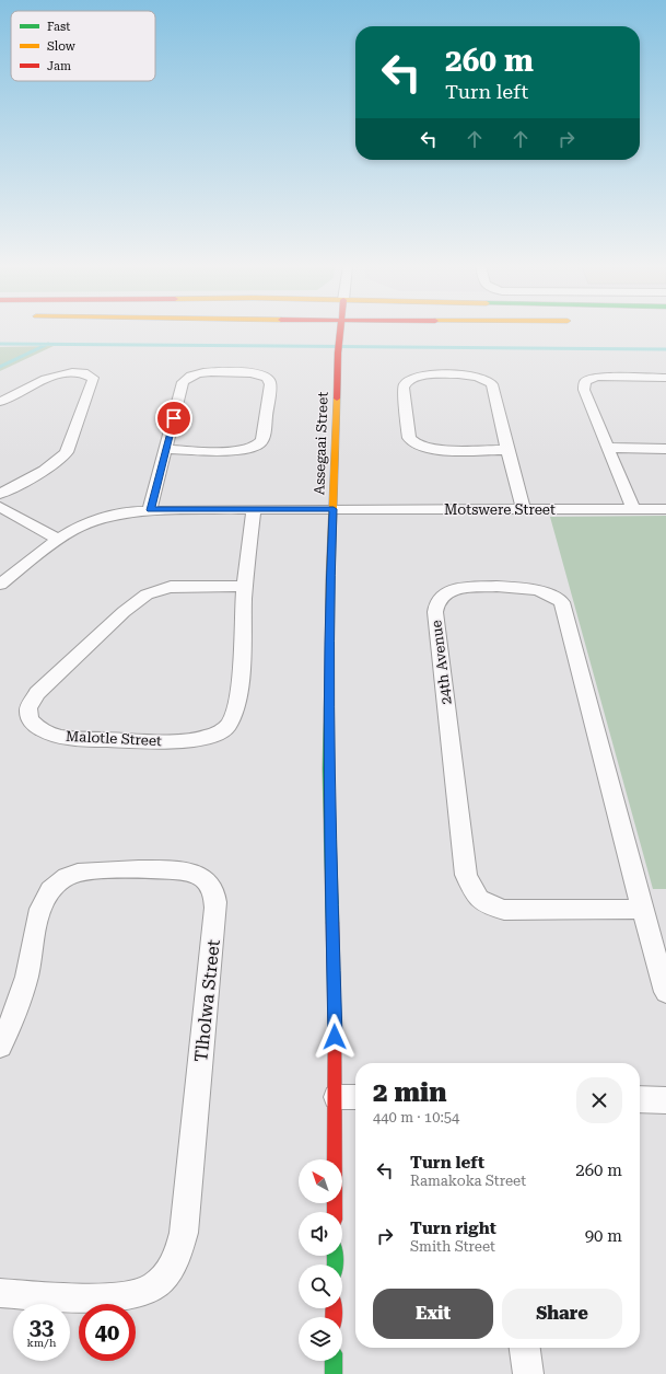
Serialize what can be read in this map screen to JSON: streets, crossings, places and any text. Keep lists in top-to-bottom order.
{
  "streets": {
    "main road": ["Assegaai Street"],
    "street": [
      "Motswere Street",
      "24th Avenue",
      "Malotle Street",
      "Tlholwa Street"
    ]
  },
  "crossings": [
    ["Assegaai Street", "Motswere Street"],
    ["Motswere Street", "Malotle Street"]
  ],
  "legend": ["Fast", "Slow", "Jam"],
  "north": "top left",
  "page": {
    "turn": ["260 m", "Turn left"],
    "heading": ["2 min", "440 m · 10:54"],
    "list": [
      {
        "name": "Turn left",
        "note": "Ramakoka Street",
        "value": "260 m"
      },
      {
        "name": "Turn right",
        "note": "Smith Street",
        "value": "90 m"
      }
    ],
    "buttons": ["Exit", "Share"],
    "speed": "33 km/h",
    "limit": "40"
  }
}
